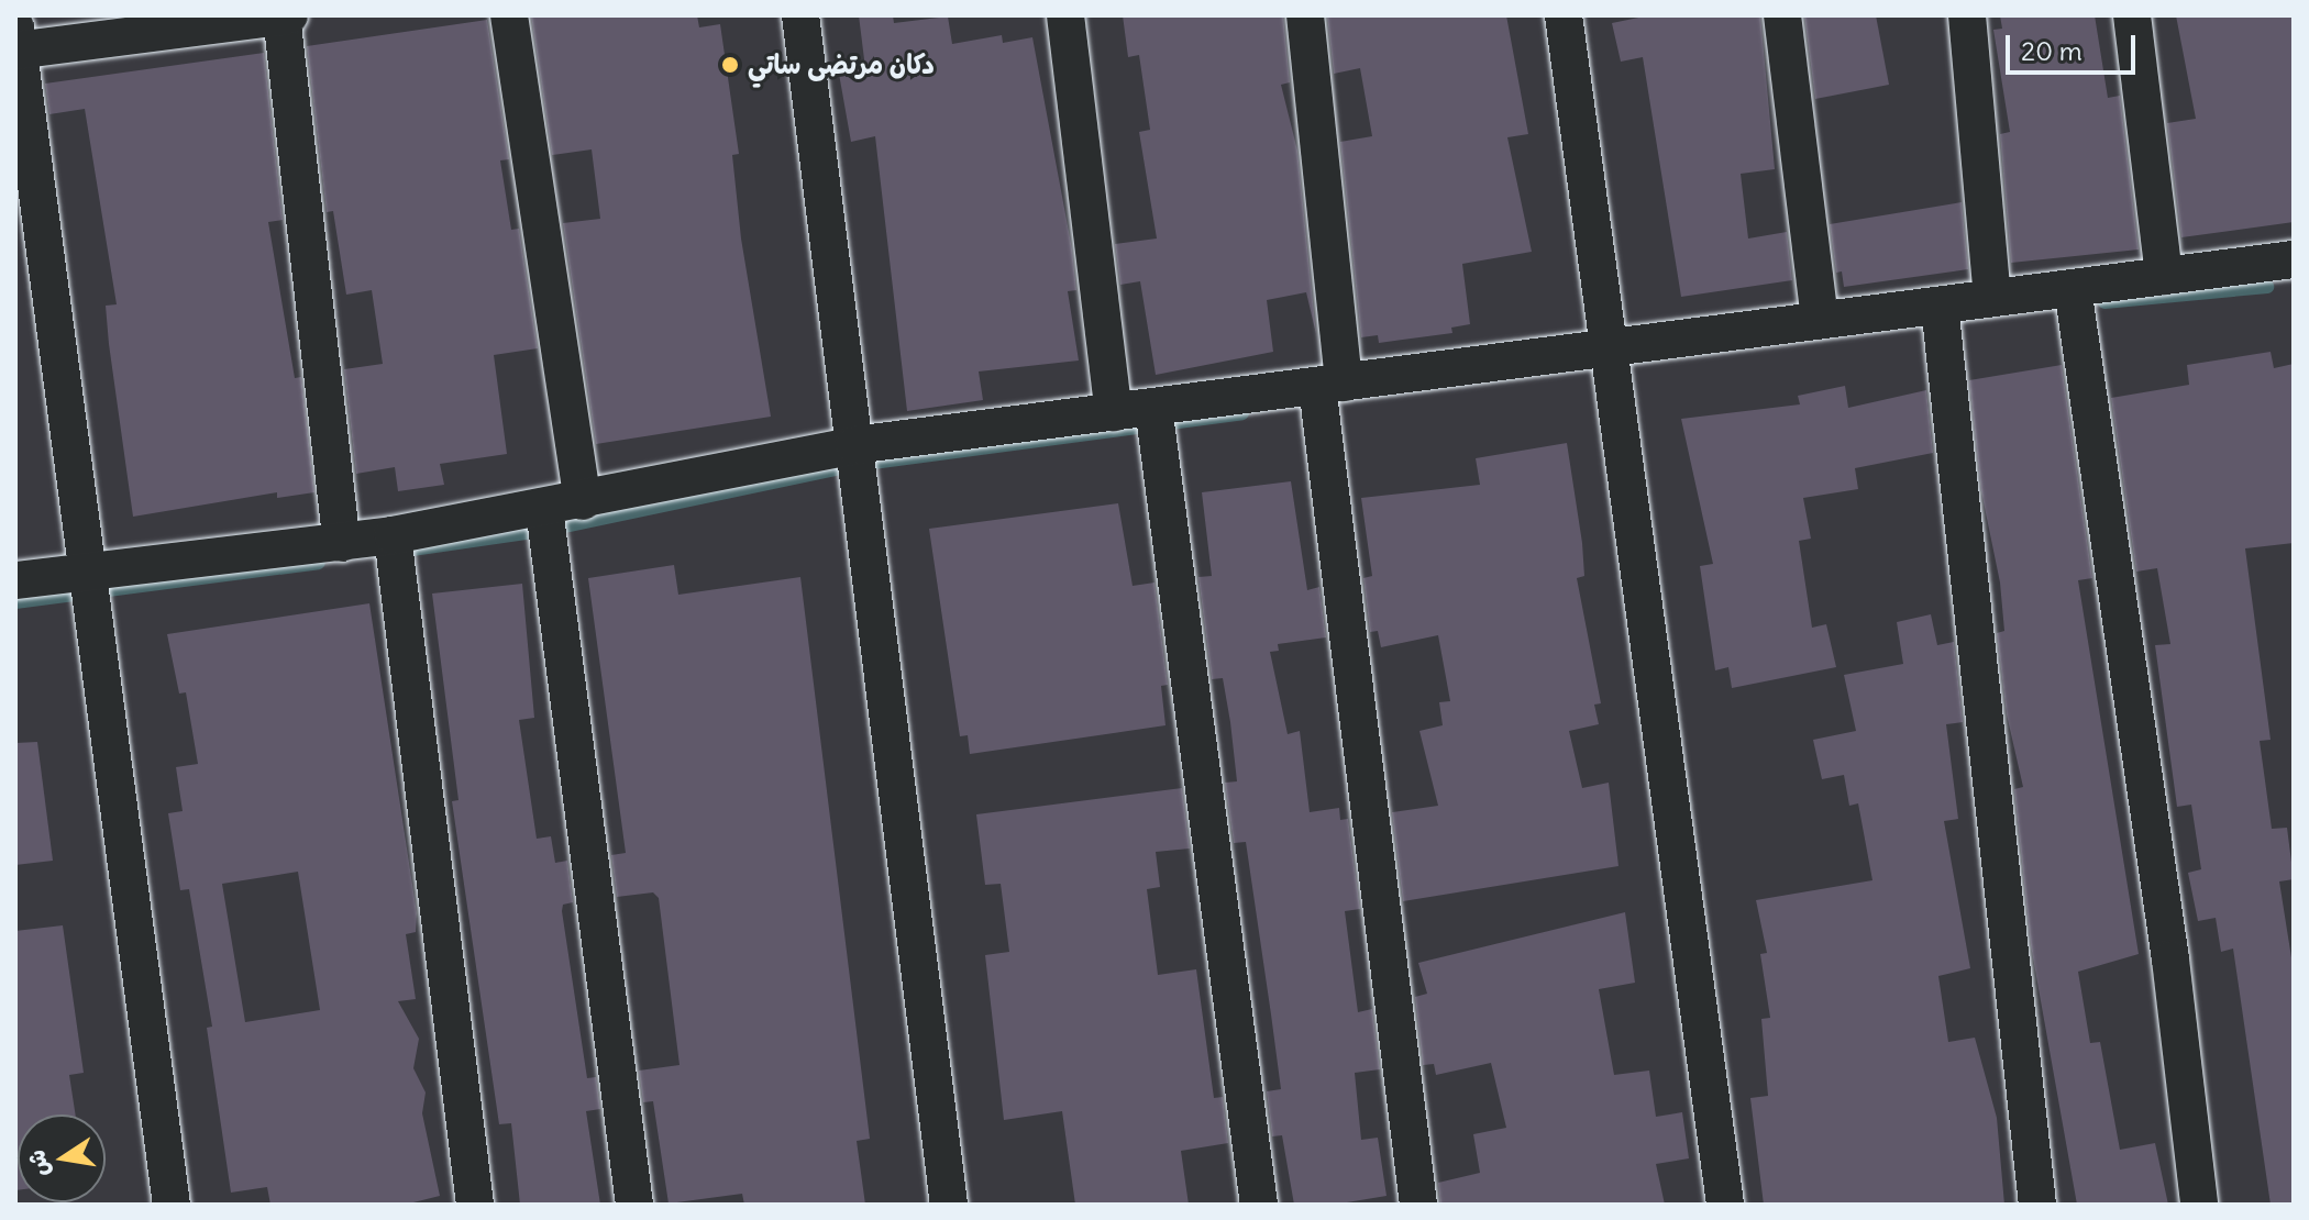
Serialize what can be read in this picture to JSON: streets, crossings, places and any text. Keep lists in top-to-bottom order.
{
  "places": ["دكان مرتضى ساتي"],
  "scale_bar": "20 m",
  "north": "left"
}
